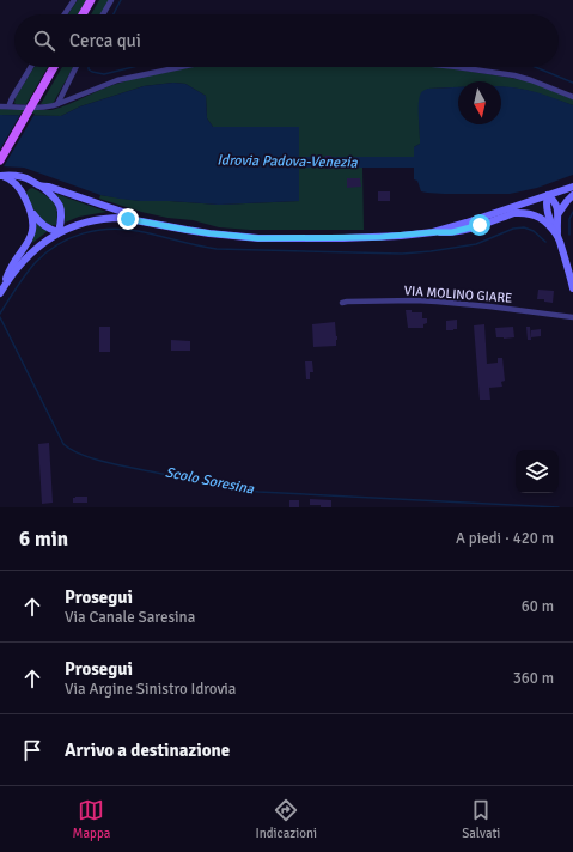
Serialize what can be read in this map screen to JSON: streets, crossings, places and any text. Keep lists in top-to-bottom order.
{
  "streets": {
    "street": ["VIA MOLINO GIARE"]
  },
  "water": ["Idrovia Padova-Venezia", "Scolo Soresina"],
  "north": "bottom",
  "page": {
    "search": "Cerca qui",
    "heading": ["6 min", "A piedi · 420 m"],
    "list": [
      ["Prosegui", "Via Canale Saresina", "60 m"],
      ["Prosegui", "Via Argine Sinistro Idrovia", "360 m"],
      "Arrivo a destinazione"
    ],
    "nav": ["Mappa", "Indicazioni", "Salvati"]
  }
}
